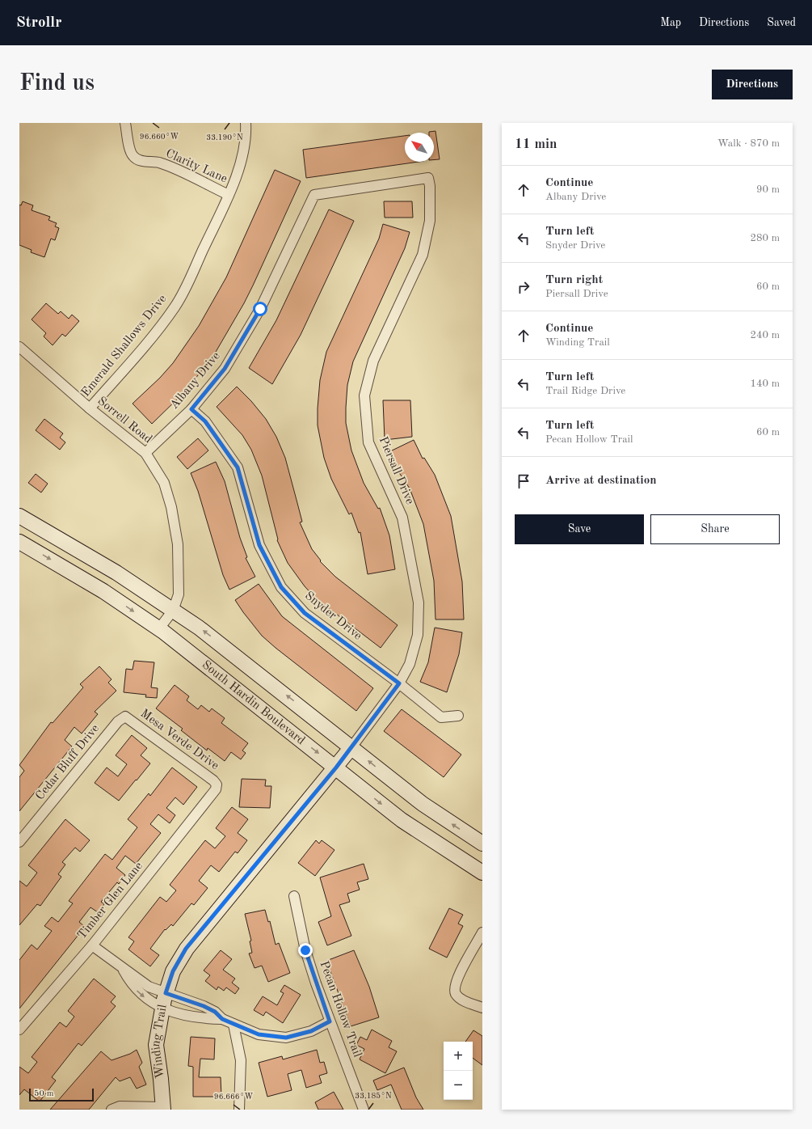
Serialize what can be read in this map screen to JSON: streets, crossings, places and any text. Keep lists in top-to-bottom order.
{
  "streets": {
    "main road": ["South Hardin Boulevard", "Winding Trail"],
    "street": [
      "Clarity Lane",
      "Emerald Shallows Drive",
      "Albany Drive",
      "Sorrell Road",
      "Piersall Drive",
      "Snyder Drive",
      "Mesa Verde Drive",
      "Cedar Bluff Drive",
      "Timber Glen Lane",
      "Pecan Hollow Trail"
    ]
  },
  "crossings": [
    ["Clarity Lane", "Emerald Shallows Drive"],
    ["Emerald Shallows Drive", "Sorrell Road"],
    ["Albany Drive", "Sorrell Road"],
    ["Albany Drive", "Piersall Drive"],
    ["Albany Drive", "Snyder Drive"],
    ["Sorrell Road", "South Hardin Boulevard"],
    ["Piersall Drive", "Snyder Drive"],
    ["Piersall Drive", "Winding Trail"],
    ["South Hardin Boulevard", "Winding Trail"],
    ["Mesa Verde Drive", "Cedar Bluff Drive"],
    ["Mesa Verde Drive", "Timber Glen Lane"]
  ],
  "scale_bar": "50 m",
  "north": "top left",
  "page": {
    "header": "Strollr",
    "nav": ["Map", "Directions", "Saved"],
    "buttons": [
      "Directions",
      ["Save", "Share"]
    ],
    "title": "Find us",
    "heading": ["11 min", "Walk · 870 m"],
    "list": [
      ["Continue", "Albany Drive", "90 m"],
      ["Turn left", "Snyder Drive", "280 m"],
      ["Turn right", "Piersall Drive", "60 m"],
      ["Continue", "Winding Trail", "240 m"],
      ["Turn left", "Trail Ridge Drive", "140 m"],
      ["Turn left", "Pecan Hollow Trail", "60 m"],
      "Arrive at destination"
    ],
    "map_buttons": ["+", "−"],
    "scale": "50 m"
  },
  "coordinates": [
    "96.660°W",
    "33.190°N",
    "33.185°N",
    "96.666°W"
  ]
}
